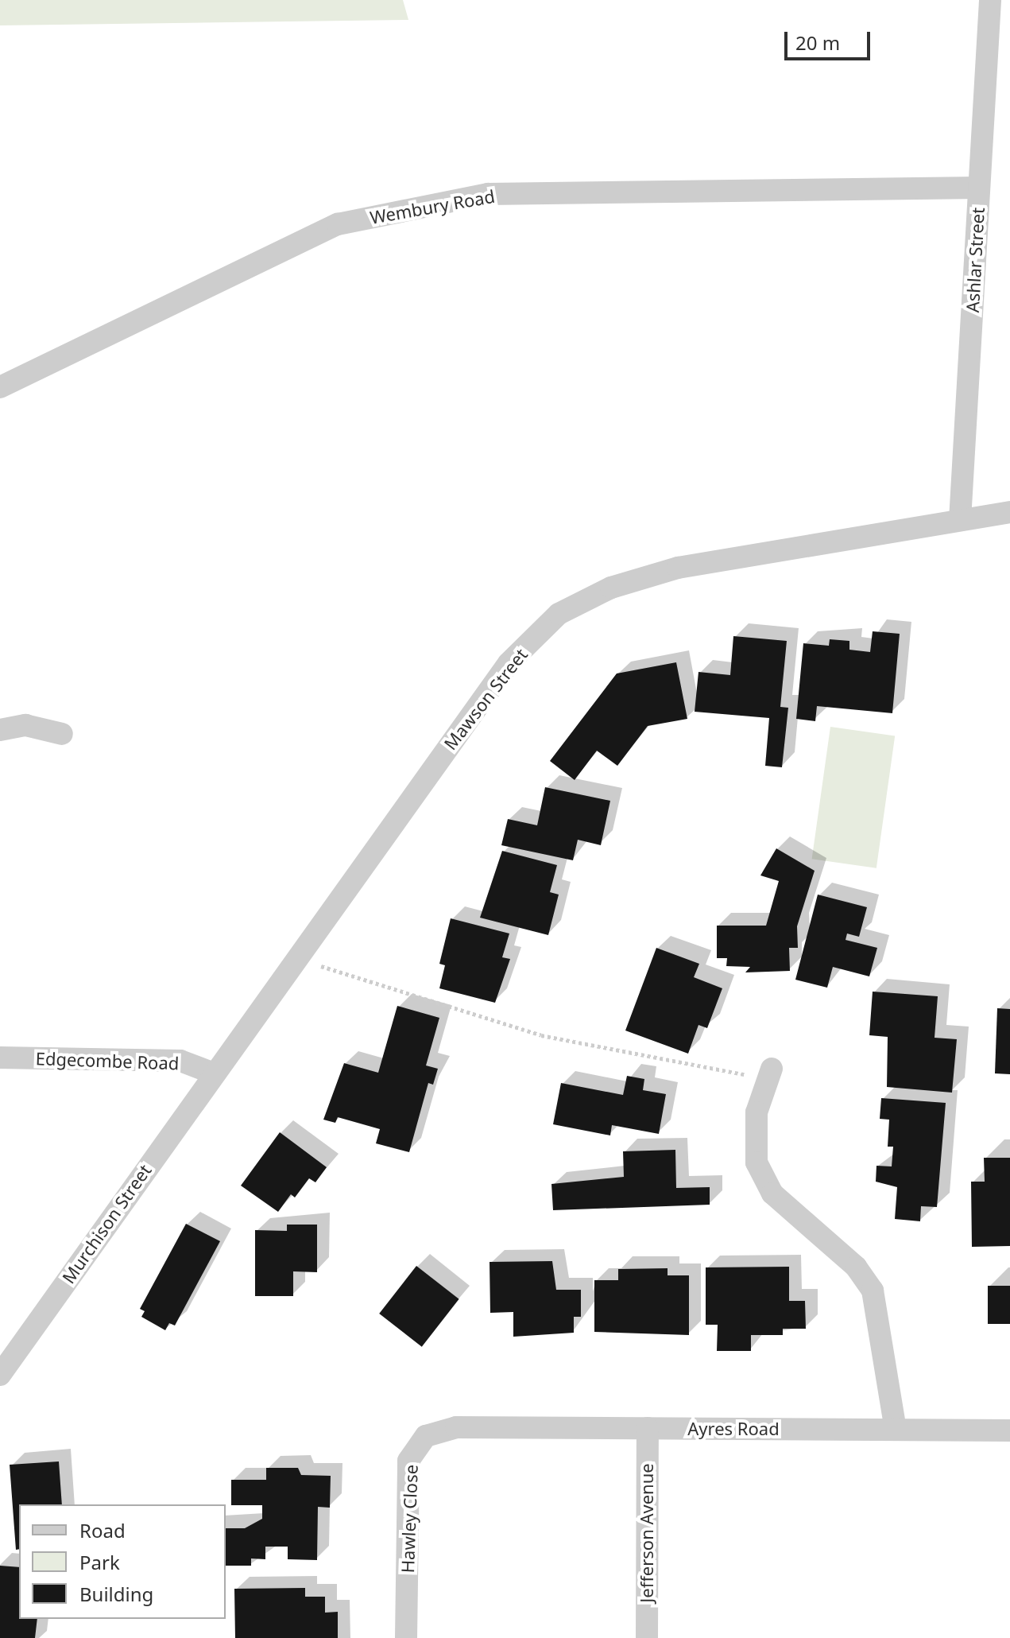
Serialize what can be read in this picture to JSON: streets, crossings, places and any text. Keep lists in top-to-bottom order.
{
  "streets": {
    "street": [
      "Wembury Road",
      "Ashlar Street",
      "Mawson Street",
      "Edgecombe Road",
      "Murchison Street",
      "Ayres Road",
      "Hawley Close",
      "Jefferson Avenue"
    ]
  },
  "crossings": [
    ["Wembury Road", "Ashlar Street"],
    ["Ashlar Street", "Mawson Street"],
    ["Mawson Street", "Edgecombe Road"],
    ["Mawson Street", "Murchison Street"],
    ["Edgecombe Road", "Murchison Street"],
    ["Ayres Road", "Hawley Close"],
    ["Ayres Road", "Jefferson Avenue"]
  ],
  "legend": ["Road", "Park", "Building"],
  "scale_bar": "20 m"
}
